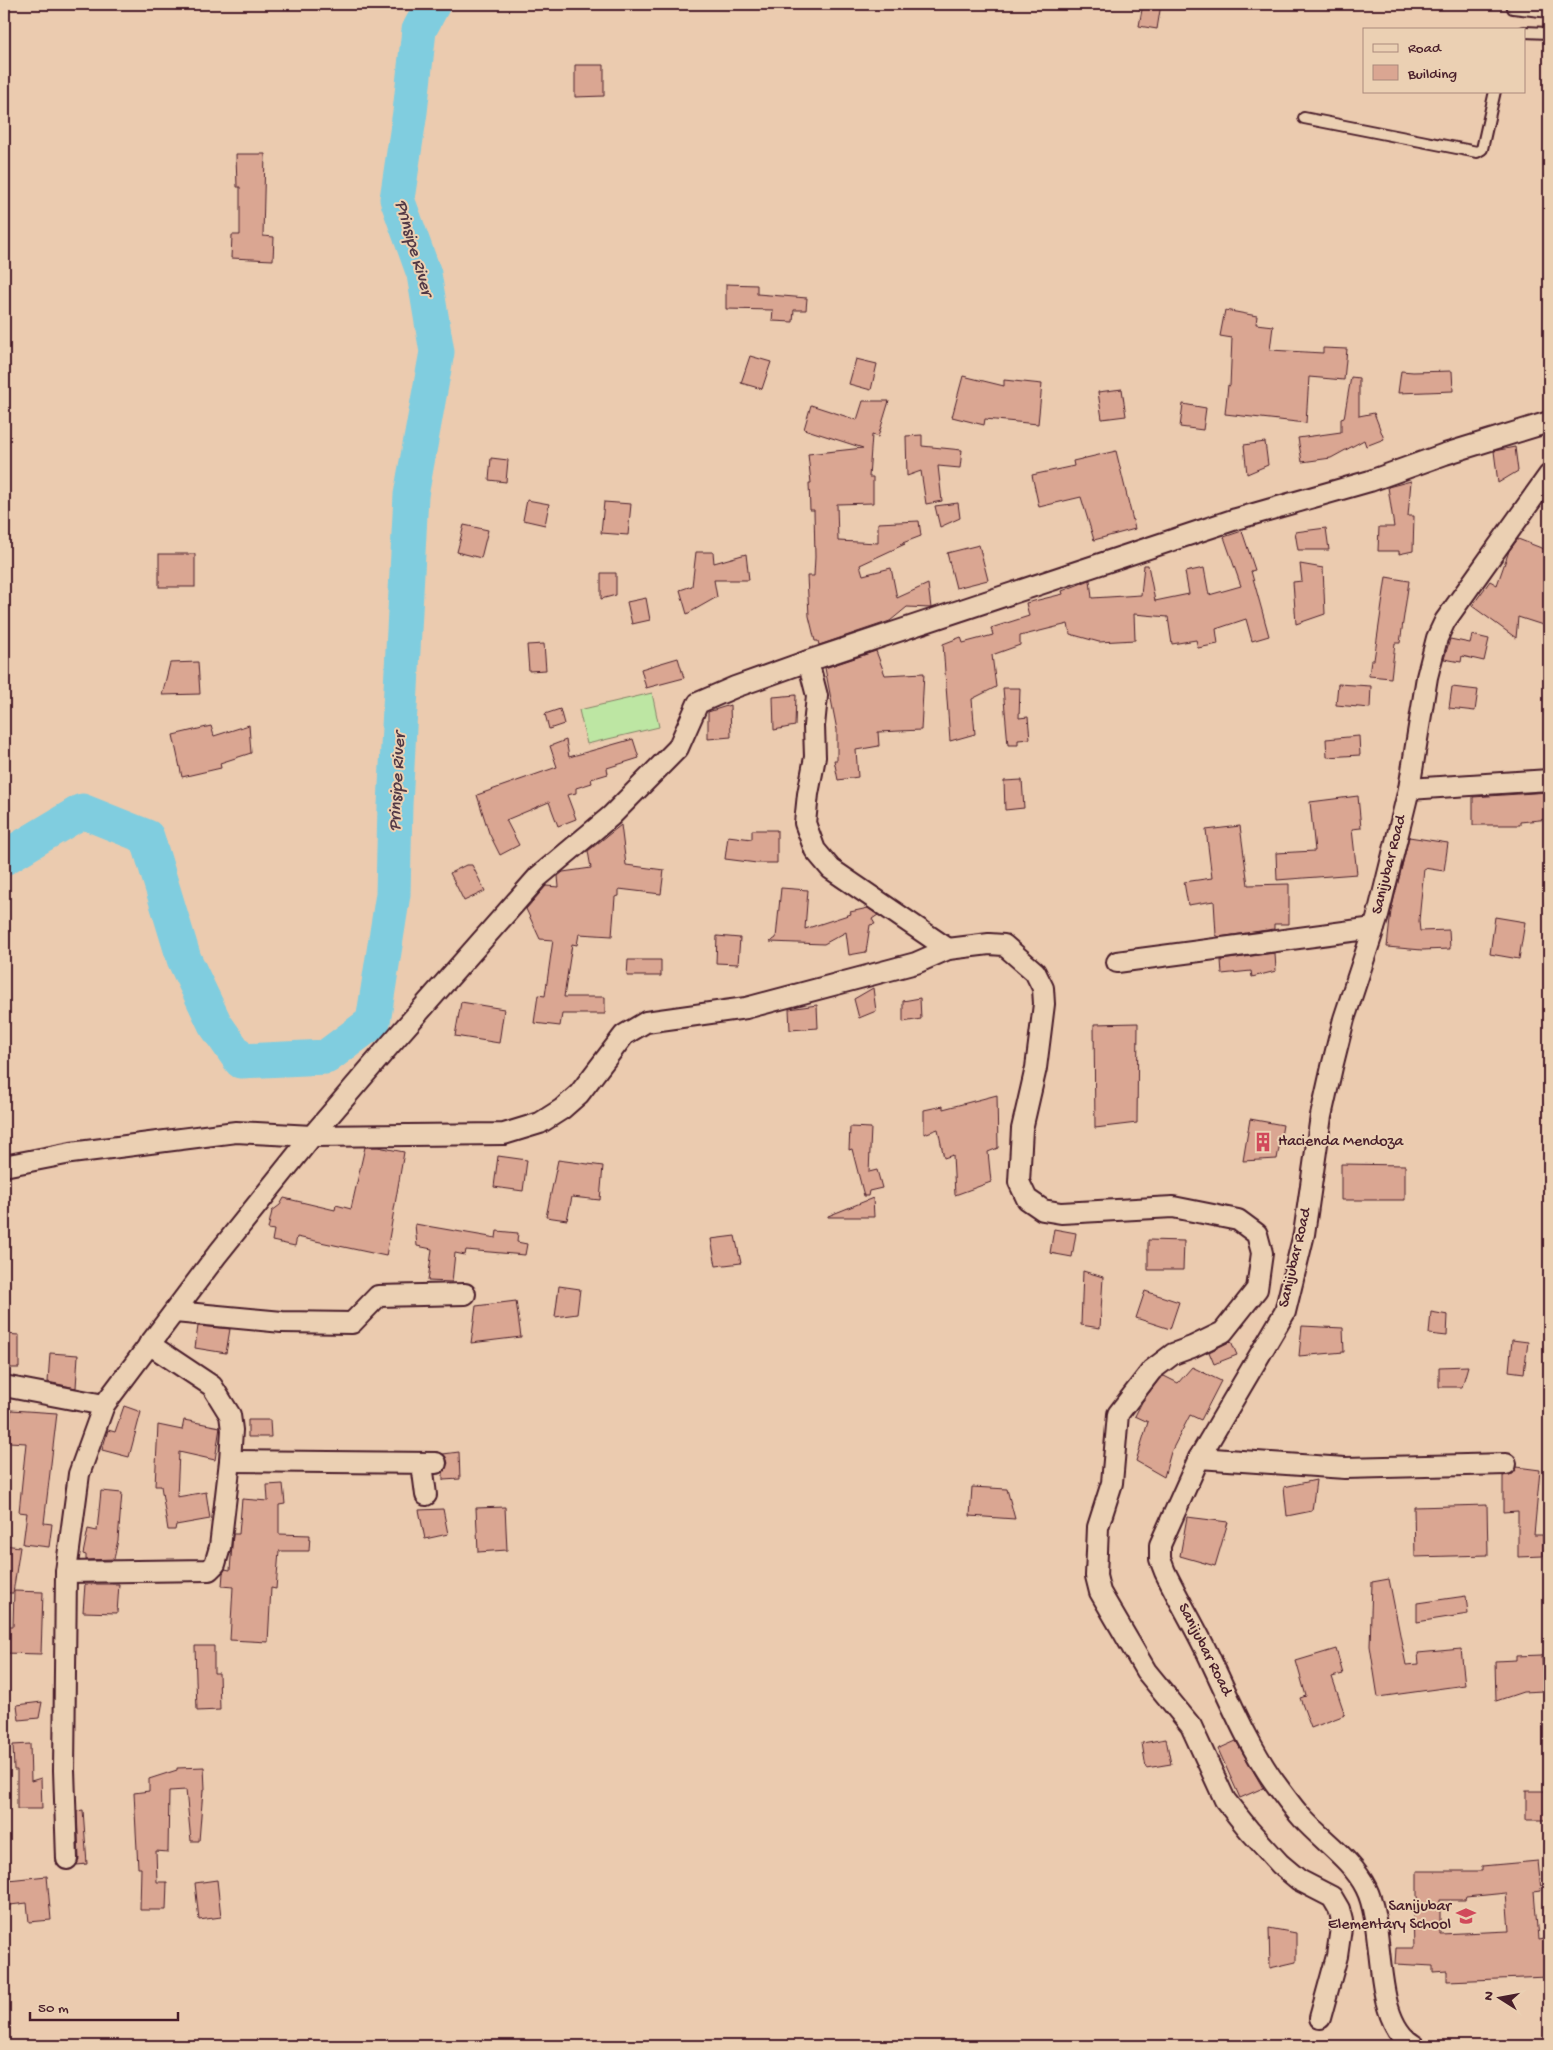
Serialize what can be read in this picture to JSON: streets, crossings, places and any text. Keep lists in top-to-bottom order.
{
  "streets": {
    "street": ["Sanijubar Road"]
  },
  "water": ["Prinsipe River"],
  "places": {
    "building": ["Hacienda Mendoza"],
    "school or university": ["Sanijubar Elementary School"]
  },
  "legend": ["Road", "Building"],
  "scale_bar": "50 m",
  "north": "left"
}
